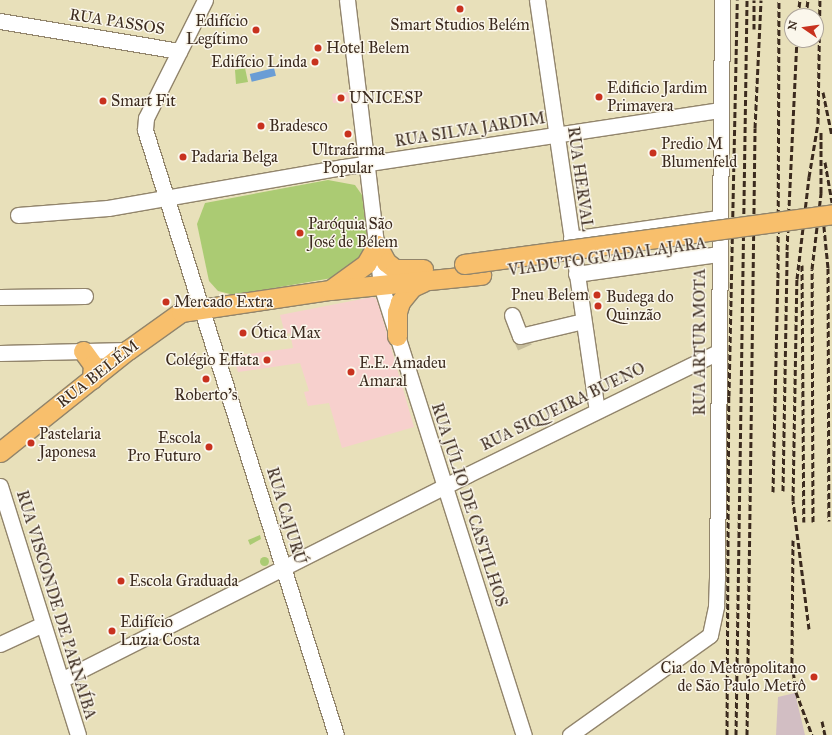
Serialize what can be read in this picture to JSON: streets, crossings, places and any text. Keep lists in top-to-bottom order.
{
  "streets": {
    "main road": ["VIADUTO GUADALAJARA", "RUA BELÉM"],
    "street": [
      "RUA PASSOS",
      "RUA SILVA JARDIM",
      "RUA HERVAL",
      "RUA ARTUR MOTA",
      "RUA SIQUEIRA BUENO",
      "RUA JÚLIO DE CASTILHOS",
      "RUA CAJURÚ",
      "RUA VISCONDE DE PARNAÍBA"
    ]
  },
  "crossings": [
    ["RUA PASSOS", "RUA CAJURÚ"],
    ["RUA SILVA JARDIM", "RUA HERVAL"],
    ["RUA SILVA JARDIM", "RUA ARTUR MOTA"],
    ["RUA SILVA JARDIM", "RUA JÚLIO DE CASTILHOS"],
    ["RUA SILVA JARDIM", "RUA CAJURÚ"],
    ["RUA HERVAL", "RUA SIQUEIRA BUENO"],
    ["VIADUTO GUADALAJARA", "RUA BELÉM"],
    ["VIADUTO GUADALAJARA", "RUA JÚLIO DE CASTILHOS"],
    ["RUA ARTUR MOTA", "RUA SIQUEIRA BUENO"],
    ["RUA BELÉM", "RUA CAJURÚ"],
    ["RUA SIQUEIRA BUENO", "RUA JÚLIO DE CASTILHOS"],
    ["RUA SIQUEIRA BUENO", "RUA CAJURÚ"],
    ["RUA SIQUEIRA BUENO", "RUA VISCONDE DE PARNAÍBA"]
  ],
  "places": [
    "Smart Studios Belém",
    "Edifício Legítimo",
    "Hotel Belem",
    "Edifício Linda",
    "Edificio Jardim Primavera",
    "UNICESP",
    "Smart Fit",
    "Bradesco",
    "Ultrafarma Popular",
    "Predio M Blumenfeld",
    "Padaria Belga",
    "Paróquia São José de Bélem",
    "Pneu Belem",
    "Mercado Extra",
    "Budega do Quinzão",
    "Ótica Max",
    "Colégio Effata",
    "E.E. Amadeu Amaral",
    "Roberto's",
    "Pastelaria Japonesa",
    "Escola Pro Futuro",
    "Escola Graduada",
    "Edifício Luzia Costa",
    "Cia. do Metropolitano de São Paulo Metrô"
  ],
  "north": "left"
}
